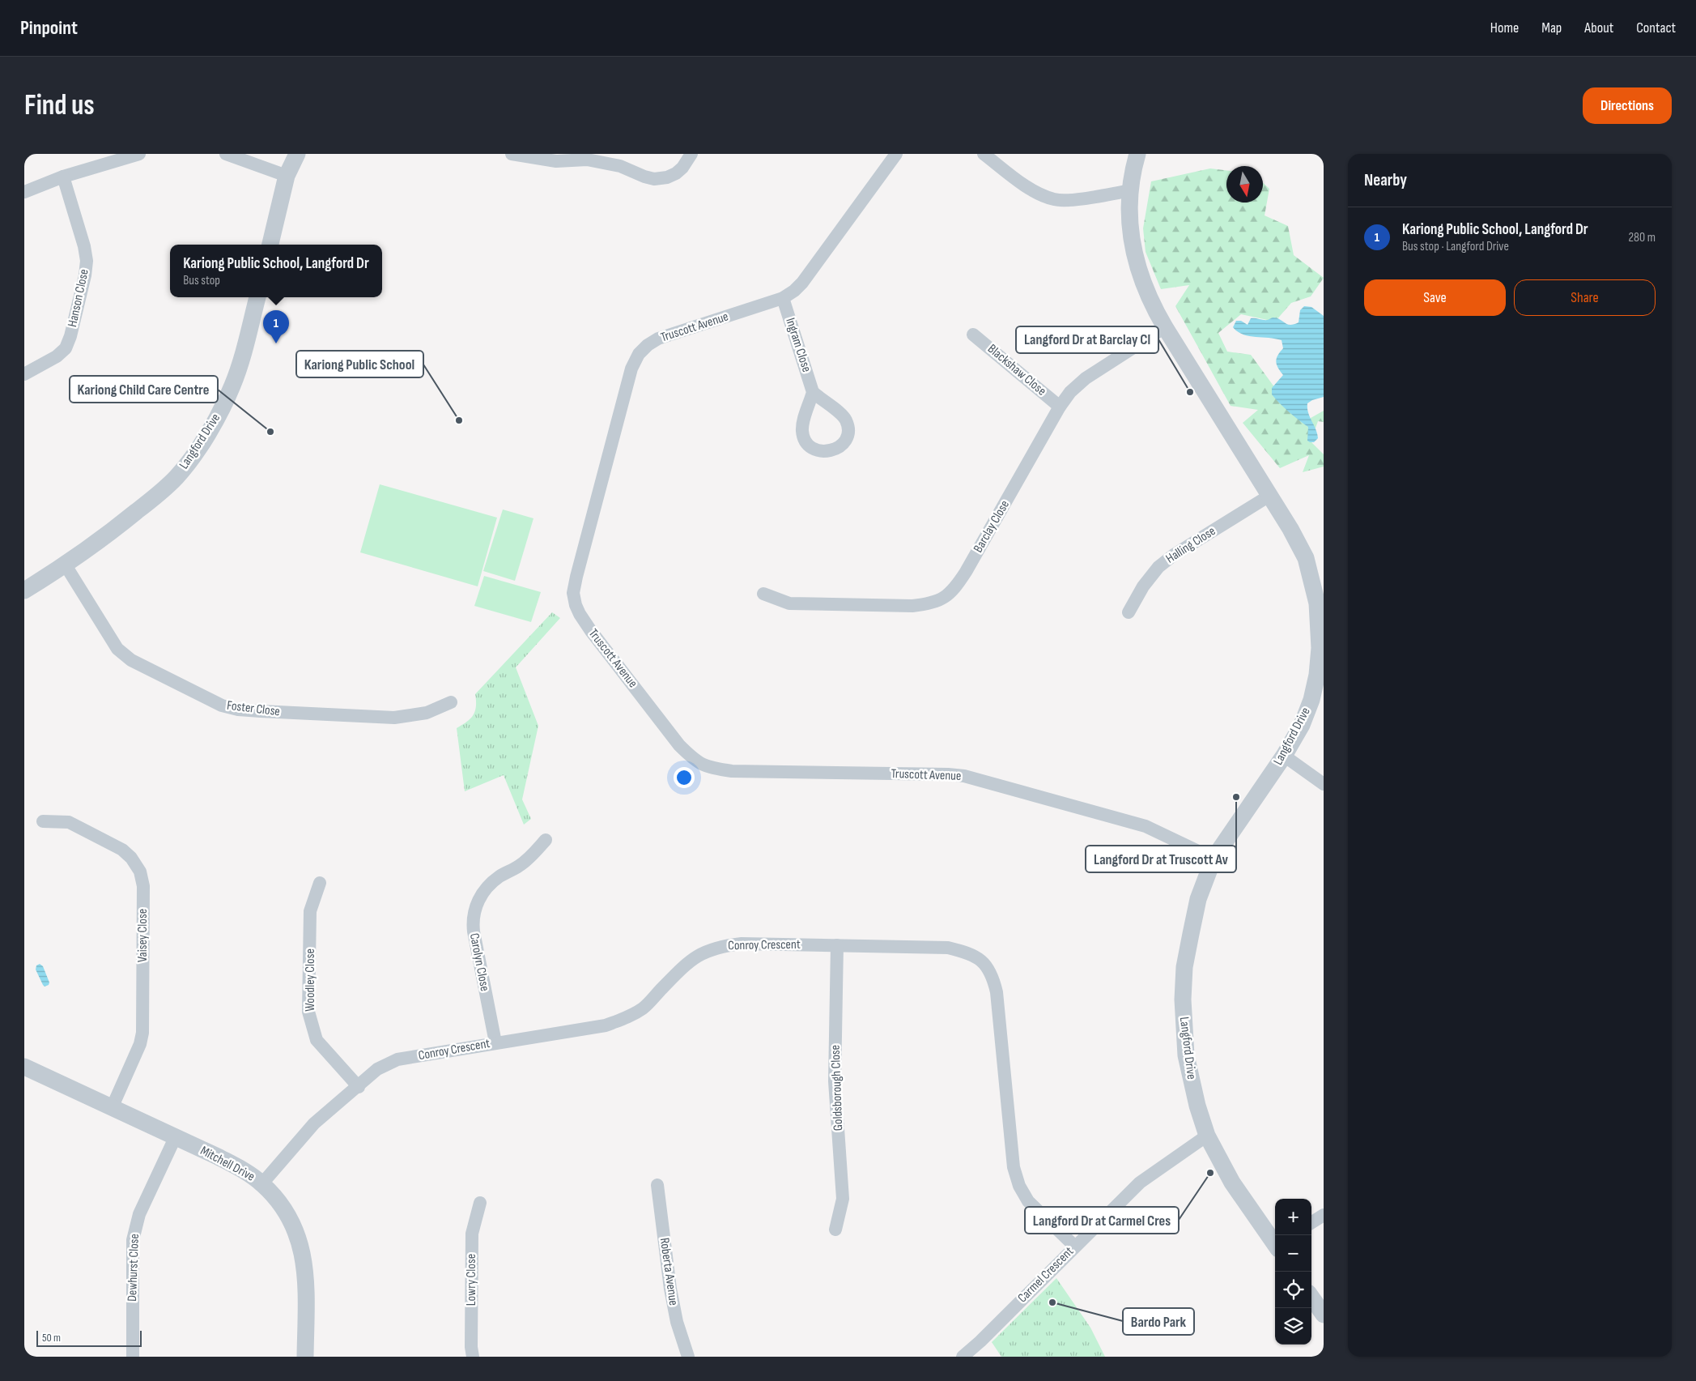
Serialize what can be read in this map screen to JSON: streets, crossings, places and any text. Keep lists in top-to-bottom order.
{
  "streets": {
    "street": [
      "Hanson Close",
      "Truscott Avenue",
      "Ingram Close",
      "Blackshaw Close",
      "Langford Drive",
      "Barclay Close",
      "Halling Close",
      "Foster Close",
      "Vaisey Close",
      "Conroy Crescent",
      "Carolyn Close",
      "Woodley Close",
      "Goldsborough Close",
      "Mitchell Drive",
      "Dewhurst Close",
      "Roberta Avenue",
      "Carmel Crescent",
      "Lowry Close"
    ]
  },
  "crossings": [
    ["Truscott Avenue", "Ingram Close"],
    ["Truscott Avenue", "Langford Drive"],
    ["Blackshaw Close", "Barclay Close"],
    ["Langford Drive", "Barclay Close"],
    ["Langford Drive", "Halling Close"],
    ["Langford Drive", "Foster Close"],
    ["Langford Drive", "Carmel Crescent"],
    ["Vaisey Close", "Mitchell Drive"],
    ["Conroy Crescent", "Carolyn Close"],
    ["Conroy Crescent", "Woodley Close"],
    ["Conroy Crescent", "Goldsborough Close"],
    ["Conroy Crescent", "Mitchell Drive"],
    ["Conroy Crescent", "Carmel Crescent"],
    ["Mitchell Drive", "Dewhurst Close"]
  ],
  "places": [
    "Langford Dr at Barclay Cl",
    "Kariong Public School",
    "Kariong Child Care Centre",
    "Langford Dr at Truscott Av",
    "Langford Dr at Carmel Cres",
    "Bardo Park"
  ],
  "scale_bar": "50 m",
  "north": "bottom",
  "page": {
    "header": "Pinpoint",
    "nav": [
      "Home",
      "Map",
      "About",
      "Contact"
    ],
    "buttons": [
      "Directions",
      ["Save", "Share"]
    ],
    "title": "Find us",
    "heading": "Nearby",
    "list": [
      {
        "mark": "1",
        "name": "Kariong Public School, Langford Dr",
        "note": "Bus stop · Langford Drive",
        "value": "280 m"
      }
    ],
    "popup": ["Kariong Public School, Langford Dr", "Bus stop"],
    "pins": "1",
    "map_buttons": ["+", "−"],
    "scale": "50 m"
  }
}
